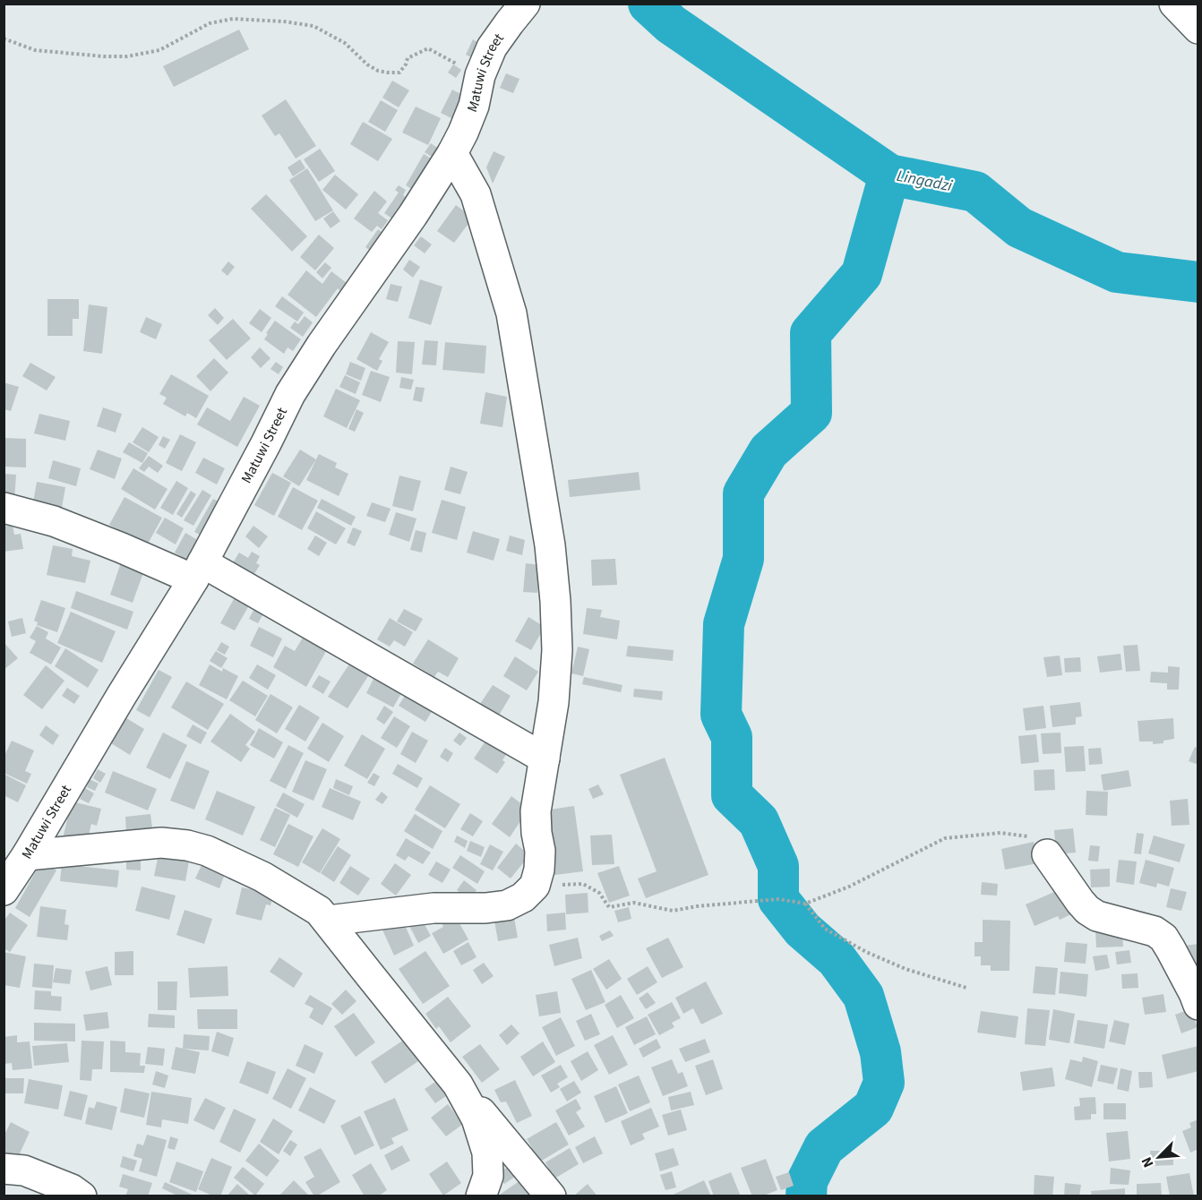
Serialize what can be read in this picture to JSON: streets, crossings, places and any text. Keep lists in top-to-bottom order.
{
  "streets": {
    "street": ["Matuwi Street"]
  },
  "water": ["Lingadzi"],
  "north": "bottom left"
}
